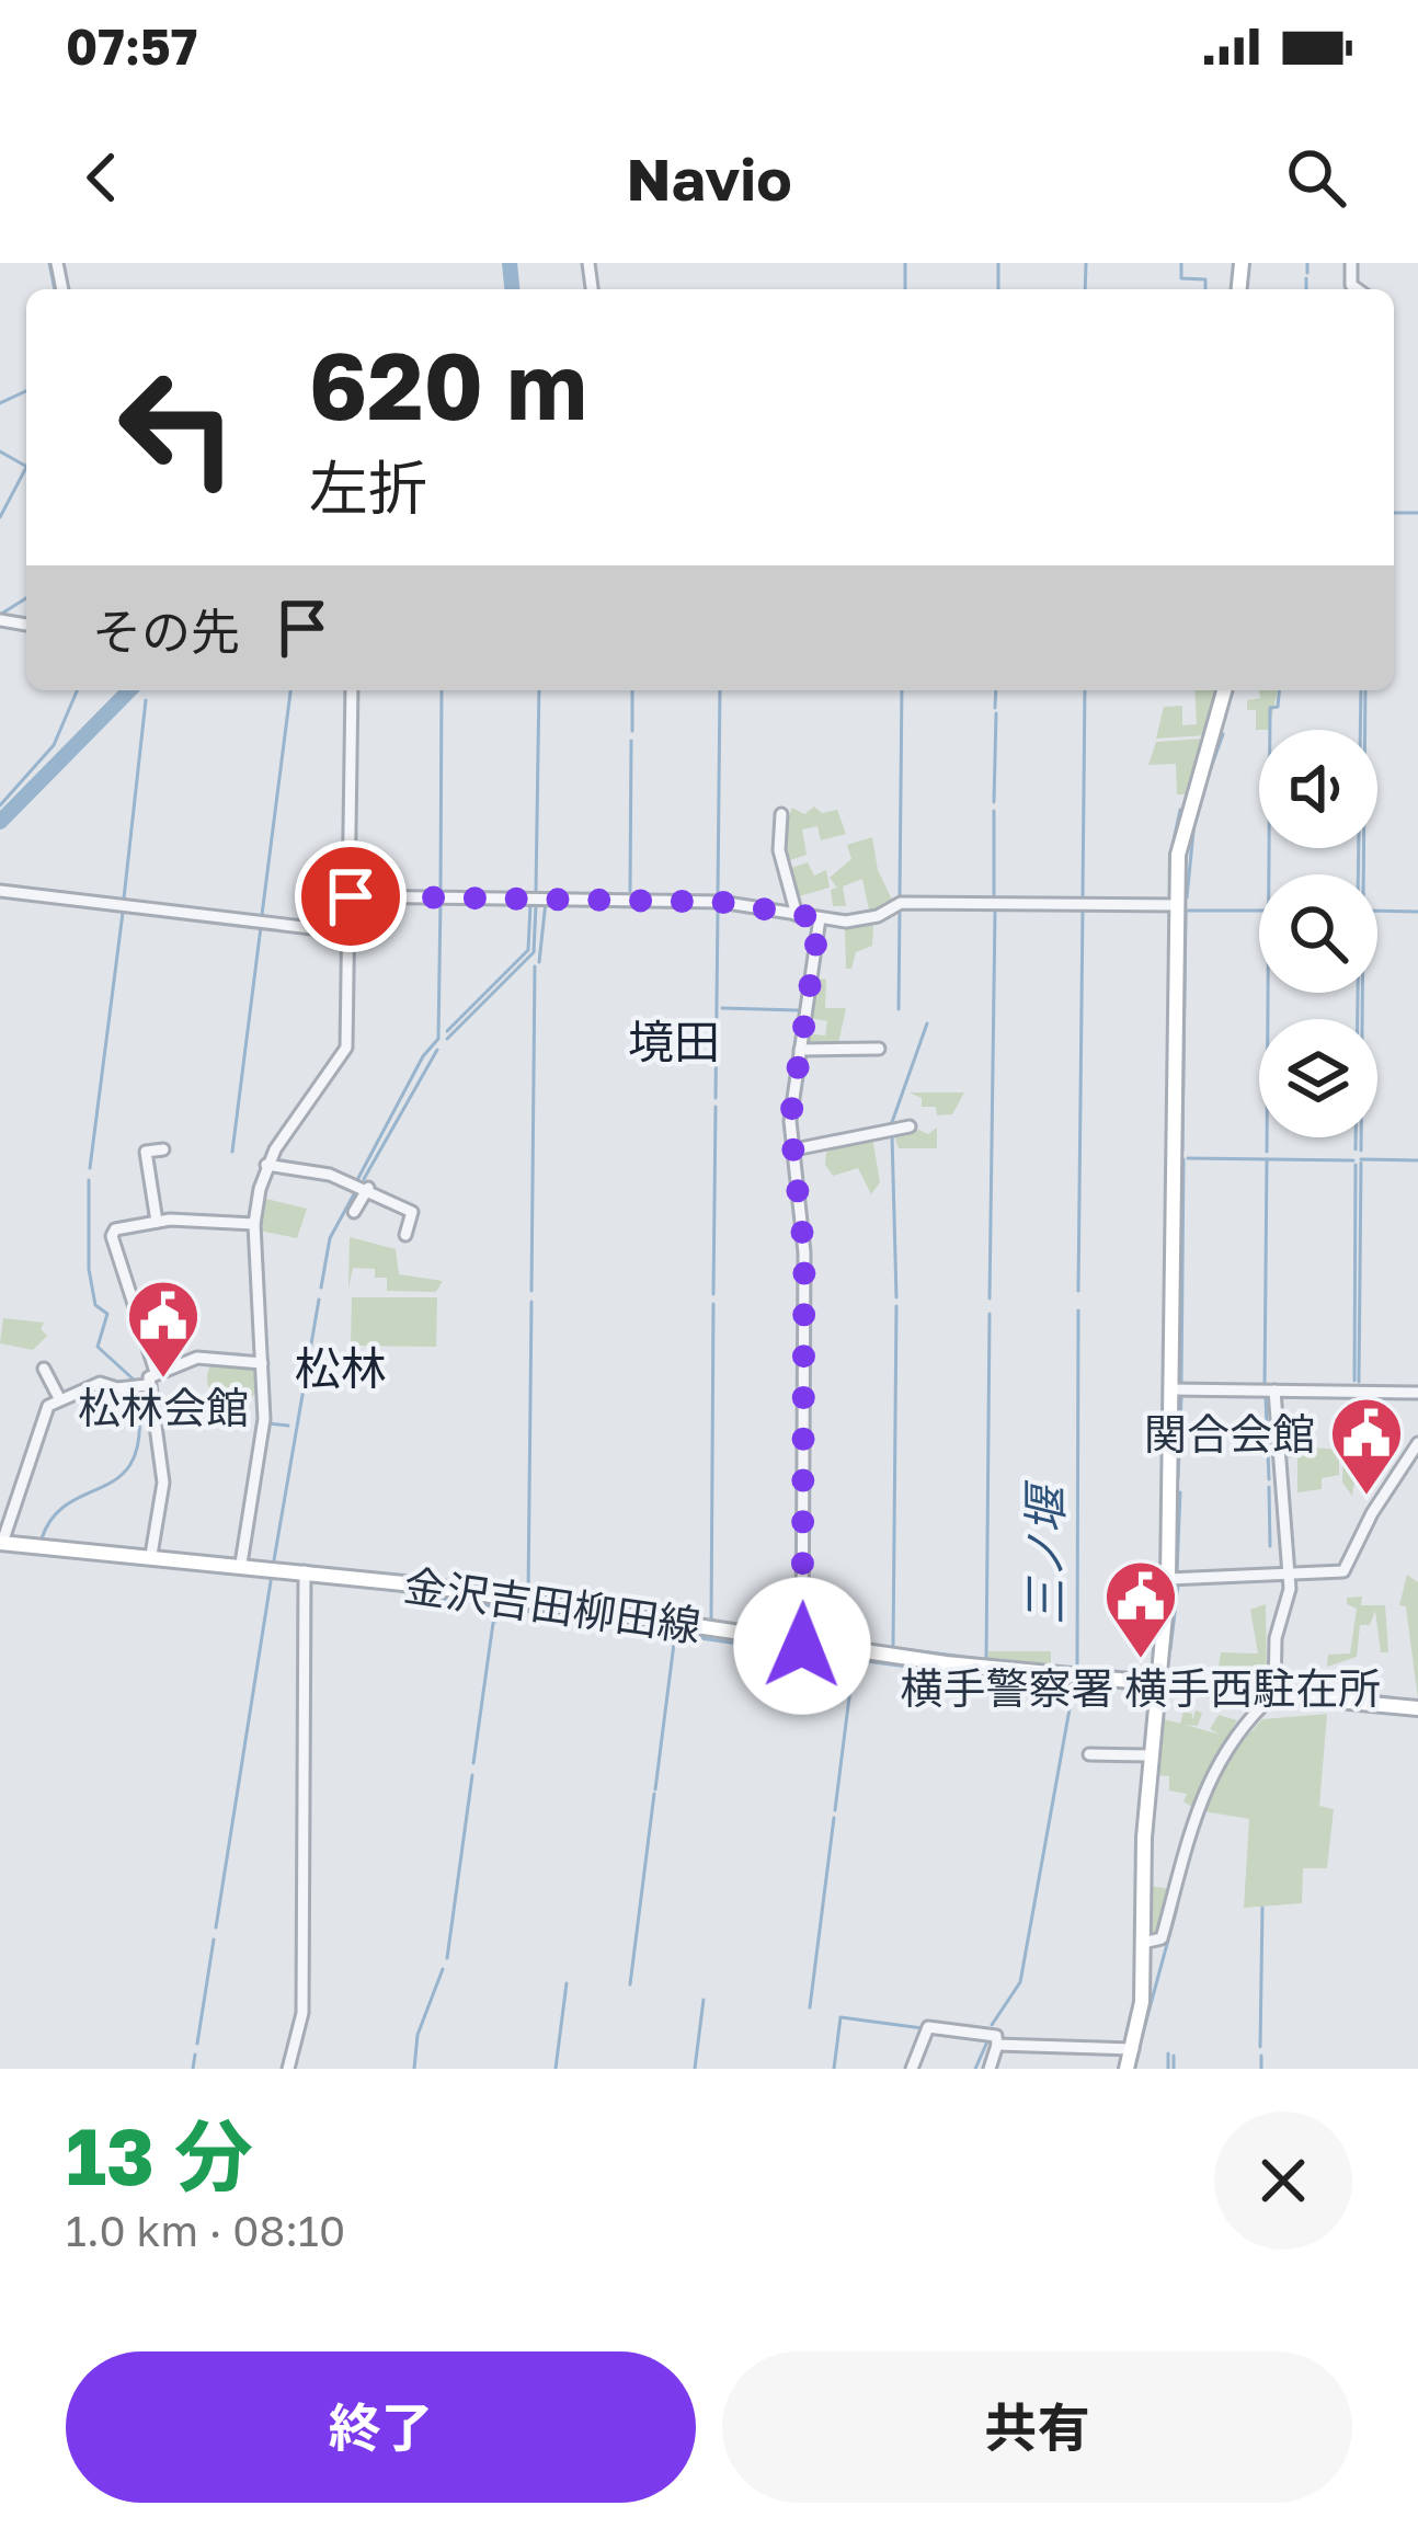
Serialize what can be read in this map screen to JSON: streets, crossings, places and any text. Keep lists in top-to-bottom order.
{
  "streets": {
    "street": ["金沢吉田柳田線"]
  },
  "districts": ["境田", "松林"],
  "water": ["三ノ堰"],
  "places": {
    "public building": ["松林会館", "関合会館", "横手警察署 横手西駐在所"]
  },
  "page": {
    "status": "07:57",
    "header": "Navio",
    "turn": ["620 m", "左折"],
    "then": "その先",
    "heading": ["13 分", "1.0 km · 08:10"],
    "buttons": ["終了", "共有"]
  }
}
